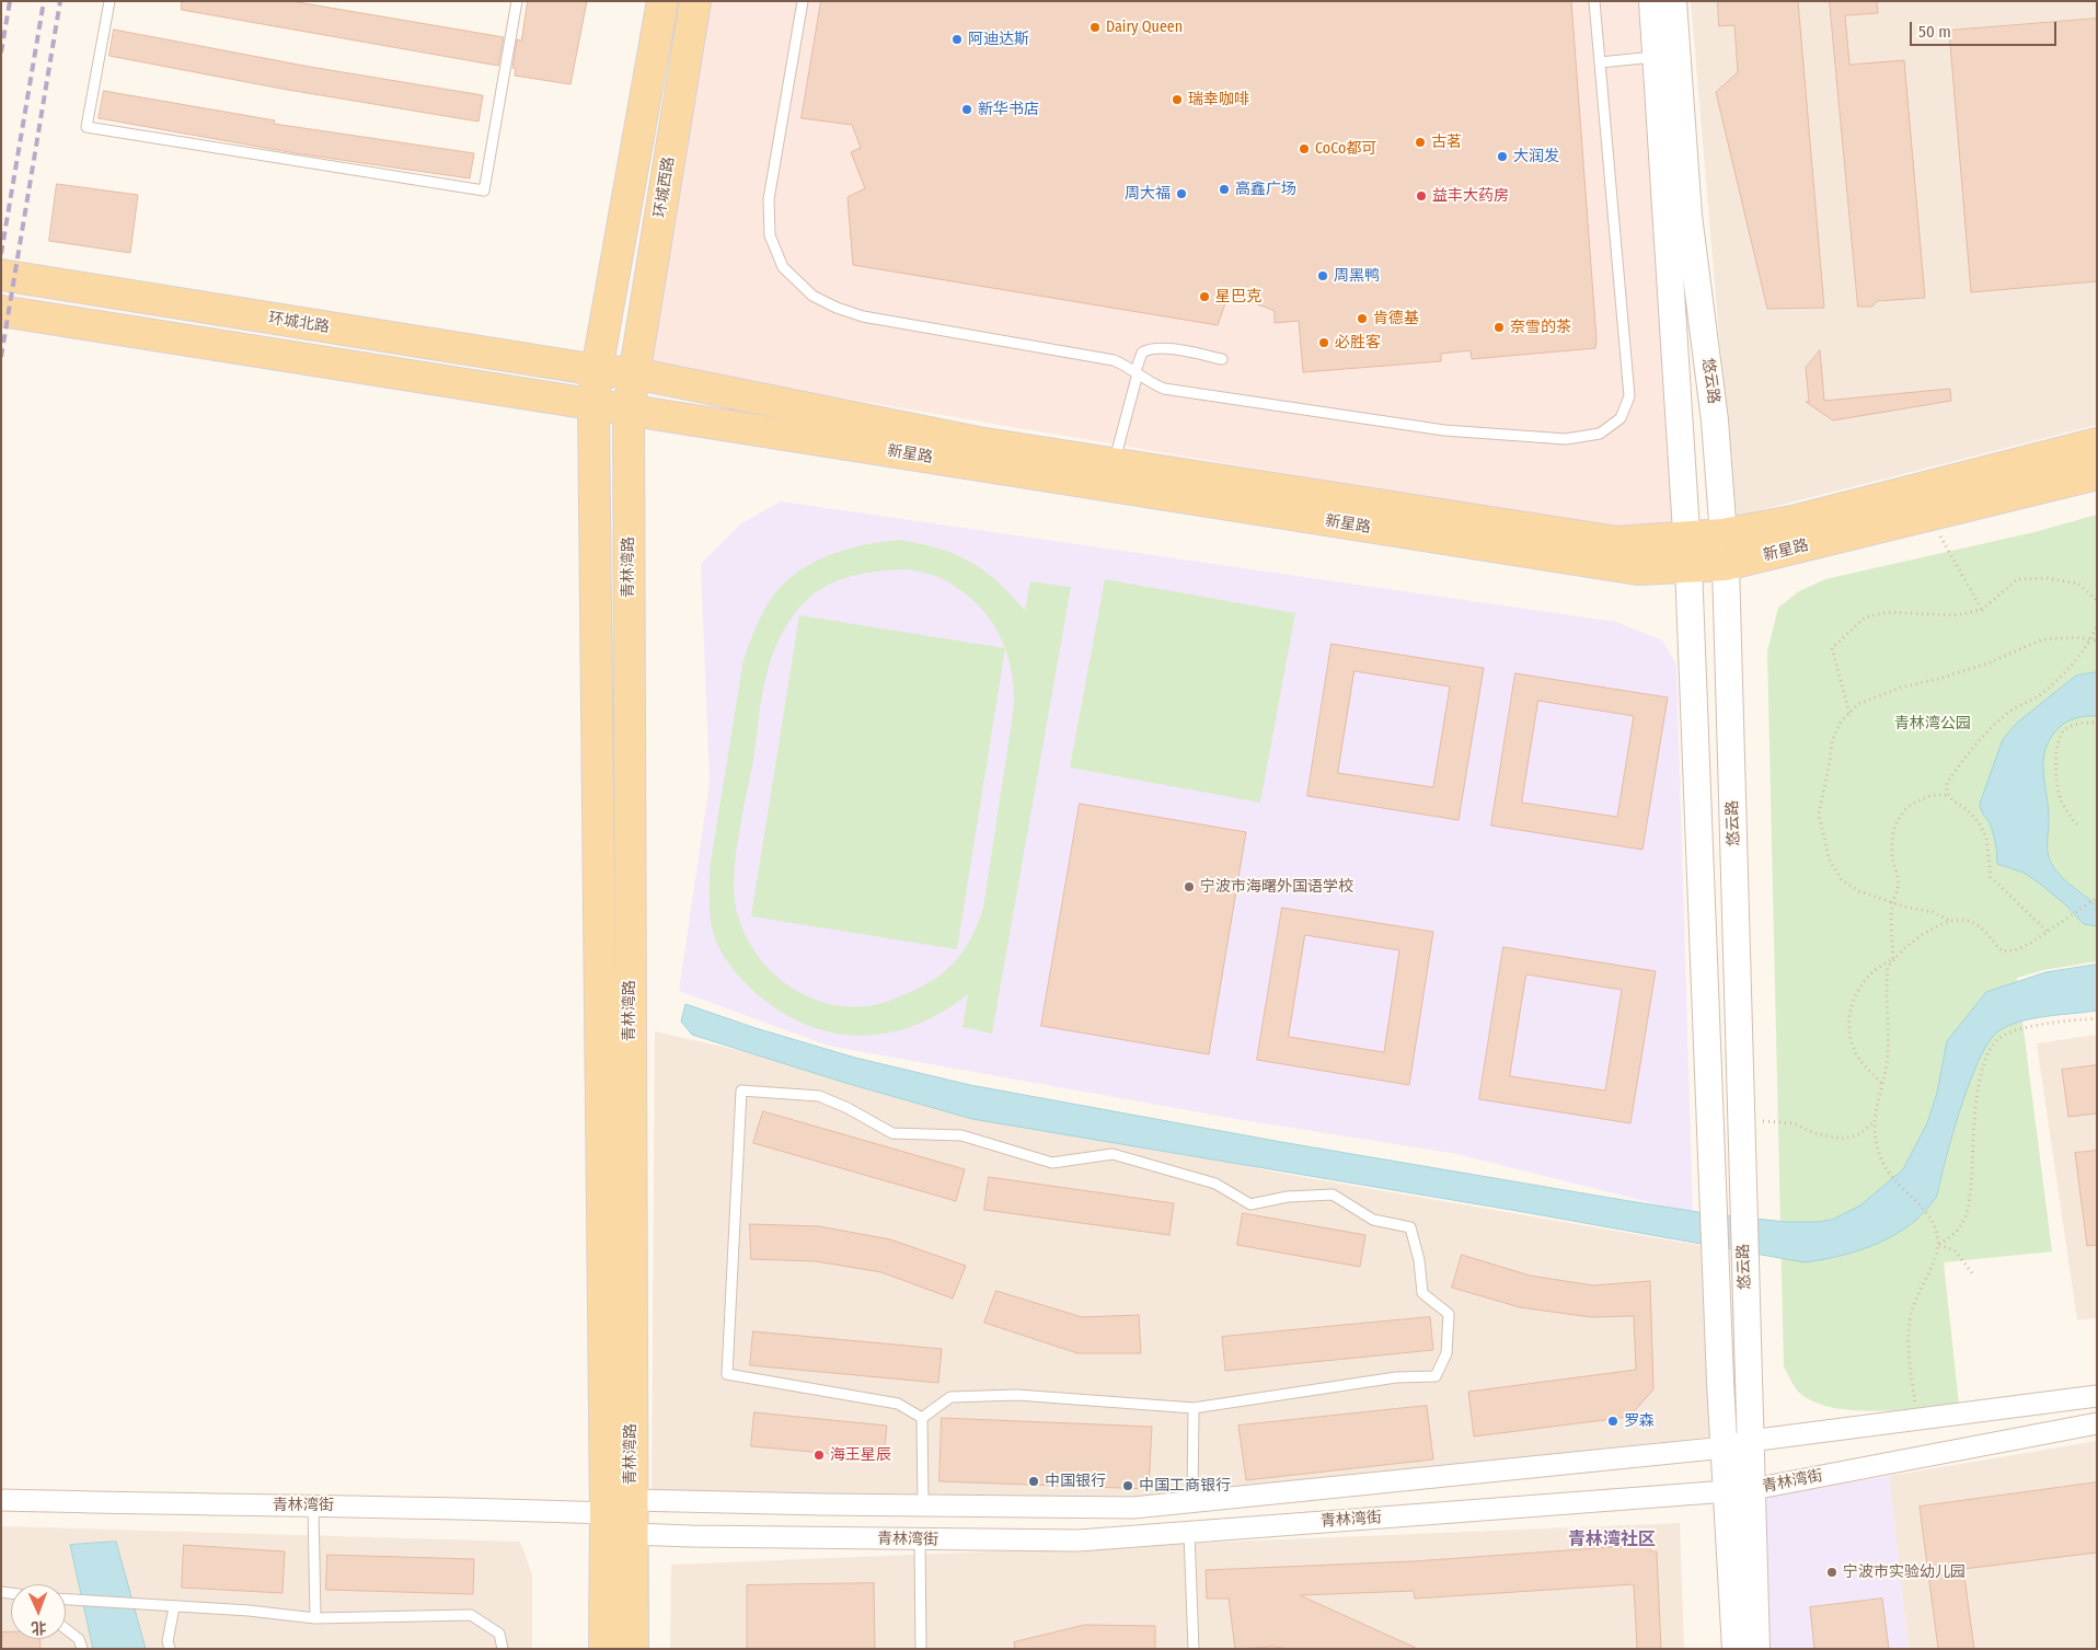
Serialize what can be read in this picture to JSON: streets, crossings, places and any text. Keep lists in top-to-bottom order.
{
  "streets": {
    "main road": [
      "环城西路",
      "环城北路",
      "新星路",
      "青林湾路"
    ],
    "street": ["悠云路", "青林湾街"]
  },
  "crossings": [
    ["环城西路", "新星路"],
    ["环城西路", "青林湾路"],
    ["环城北路", "新星路"],
    ["环城北路", "青林湾路"],
    ["悠云路", "新星路"],
    ["悠云路", "青林湾街"],
    ["新星路", "青林湾路"],
    ["青林湾路", "青林湾街"]
  ],
  "districts": ["青林湾社区"],
  "parks": ["青林湾公园"],
  "places": [
    "Dairy Queen",
    "阿迪达斯",
    "瑞幸咖啡",
    "新华书店",
    "古茗",
    "CoCo都可",
    "大润发",
    "高鑫广场",
    "周大福",
    "益丰大药房",
    "周黑鸭",
    "星巴克",
    "肯德基",
    "奈雪的茶",
    "必胜客",
    "宁波市海曙外国语学校",
    "罗森",
    "海王星辰",
    "中国银行",
    "中国工商银行",
    "宁波市实验幼儿园"
  ],
  "scale_bar": "50 m",
  "north": "bottom"
}
